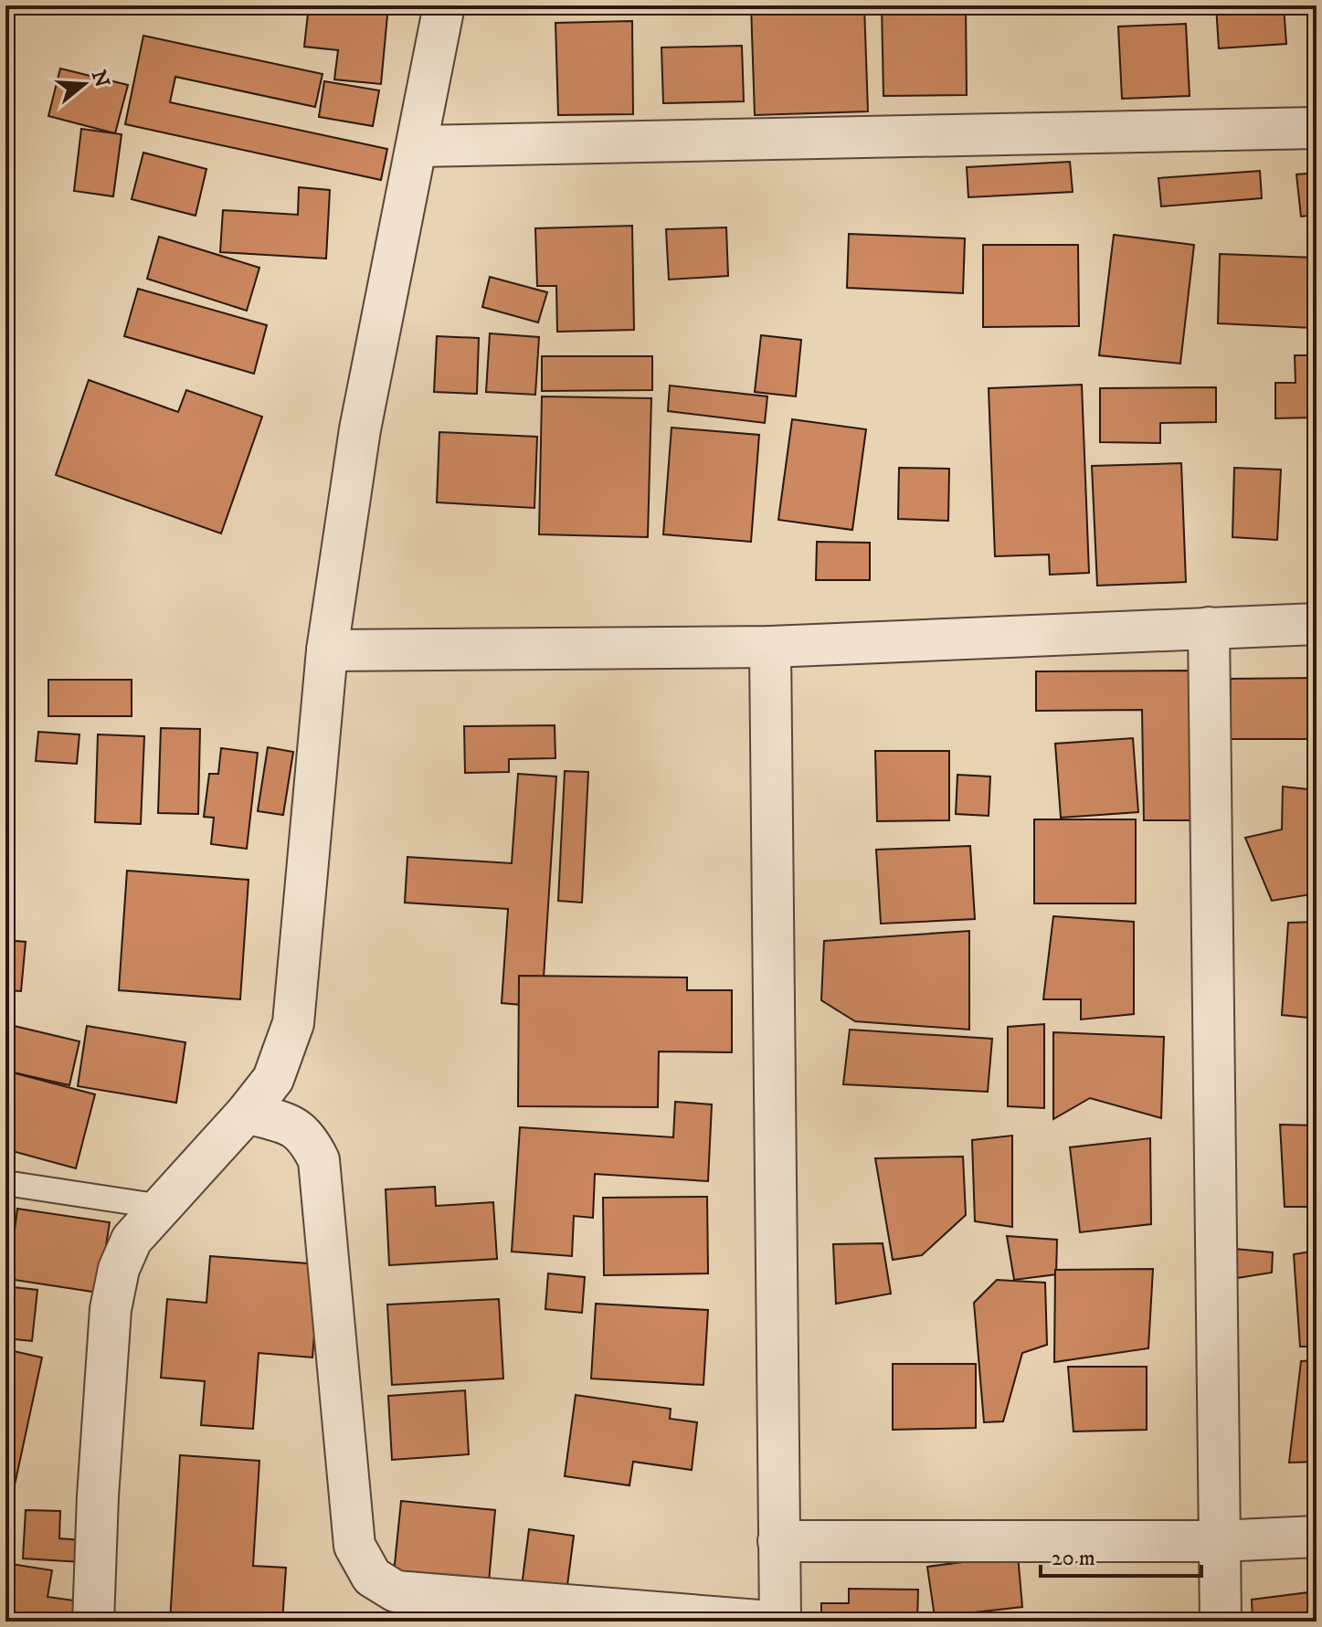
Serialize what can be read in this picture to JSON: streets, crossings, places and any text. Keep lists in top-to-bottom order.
{
  "scale_bar": "20 m",
  "north": "right"
}
